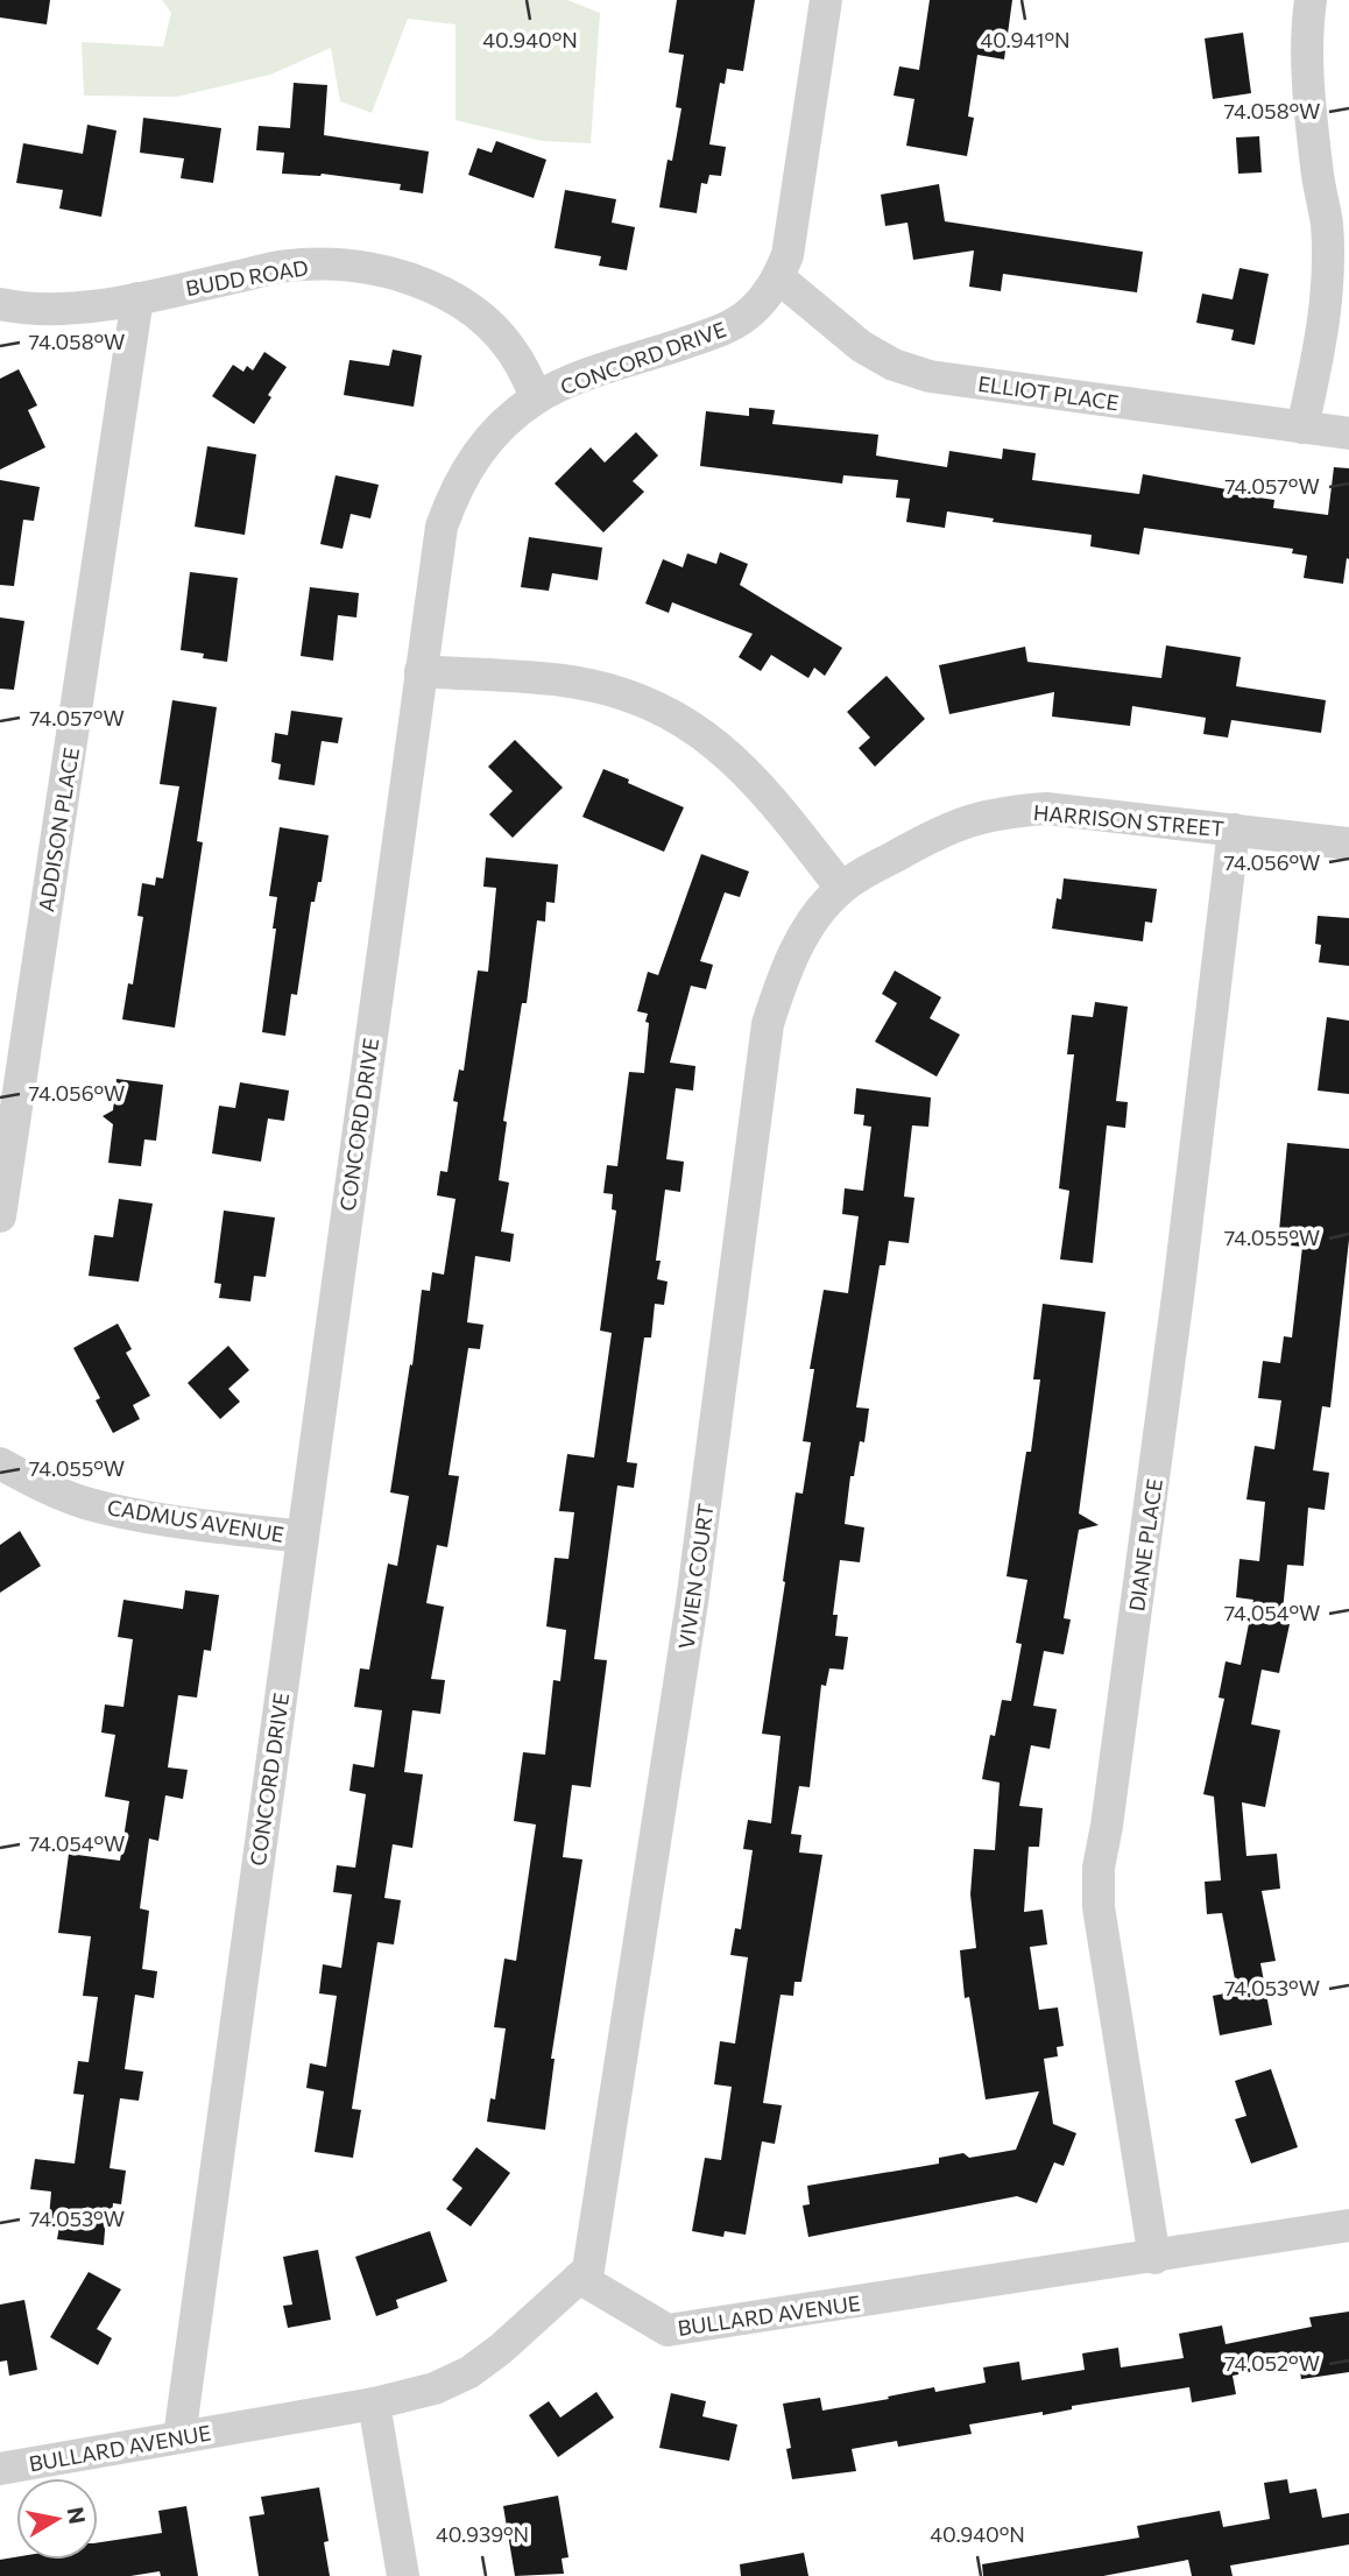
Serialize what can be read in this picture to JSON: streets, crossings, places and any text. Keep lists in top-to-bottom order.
{
  "streets": {
    "street": [
      "BUDD ROAD",
      "CONCORD DRIVE",
      "ELLIOT PLACE",
      "HARRISON STREET",
      "ADDISON PLACE",
      "CADMUS AVENUE",
      "DIANE PLACE",
      "VIVIEN COURT",
      "BULLARD AVENUE"
    ]
  },
  "crossings": [
    ["BUDD ROAD", "CONCORD DRIVE"],
    ["BUDD ROAD", "ADDISON PLACE"],
    ["CONCORD DRIVE", "ELLIOT PLACE"],
    ["CONCORD DRIVE", "CADMUS AVENUE"],
    ["CONCORD DRIVE", "BULLARD AVENUE"],
    ["HARRISON STREET", "DIANE PLACE"],
    ["HARRISON STREET", "VIVIEN COURT"],
    ["DIANE PLACE", "BULLARD AVENUE"],
    ["VIVIEN COURT", "BULLARD AVENUE"]
  ],
  "north": "right",
  "coordinates": [
    "40.941°N",
    "40.940°N",
    "74.058°W",
    "74.057°W",
    "74.056°W",
    "74.055°W",
    "74.054°W",
    "74.053°W",
    "74.052°W",
    "40.939°N"
  ]
}
